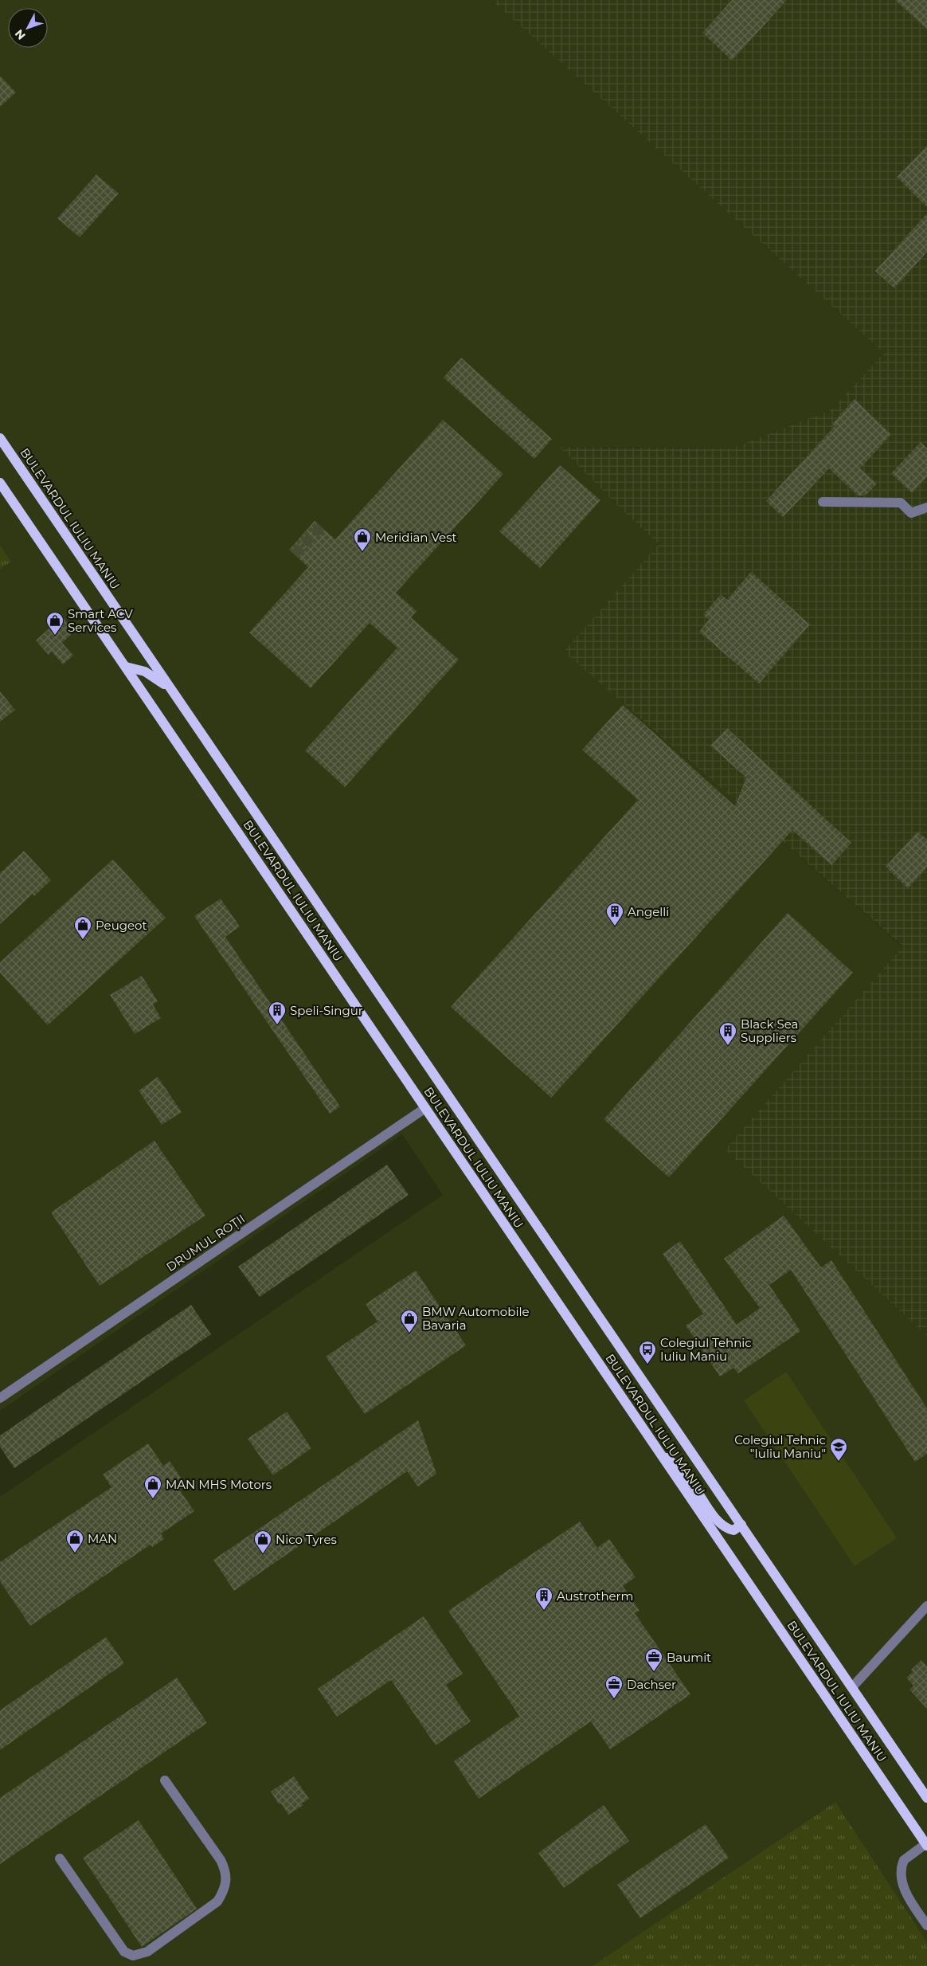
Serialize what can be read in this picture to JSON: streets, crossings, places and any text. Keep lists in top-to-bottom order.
{
  "streets": {
    "main road": ["BULEVARDUL IULIU MANIU"],
    "street": ["DRUMUL ROȚII"]
  },
  "crossings": [
    ["BULEVARDUL IULIU MANIU", "DRUMUL ROȚII"]
  ],
  "places": {
    "shop": [
      "Meridian Vest",
      "Smart ACV Services",
      "Peugeot",
      "BMW Automobile Bavaria",
      "MAN MHS Motors",
      "MAN",
      "Nico Tyres"
    ],
    "building": [
      "Angelli",
      "Speli-Singur",
      "Black Sea Suppliers",
      "Austrotherm"
    ],
    "bus stop": ["Colegiul Tehnic Iuliu Maniu"],
    "school or university": ["Colegiul Tehnic \"Iuliu Maniu\""],
    "office": ["Baumit", "Dachser"]
  },
  "north": "bottom left"
}
